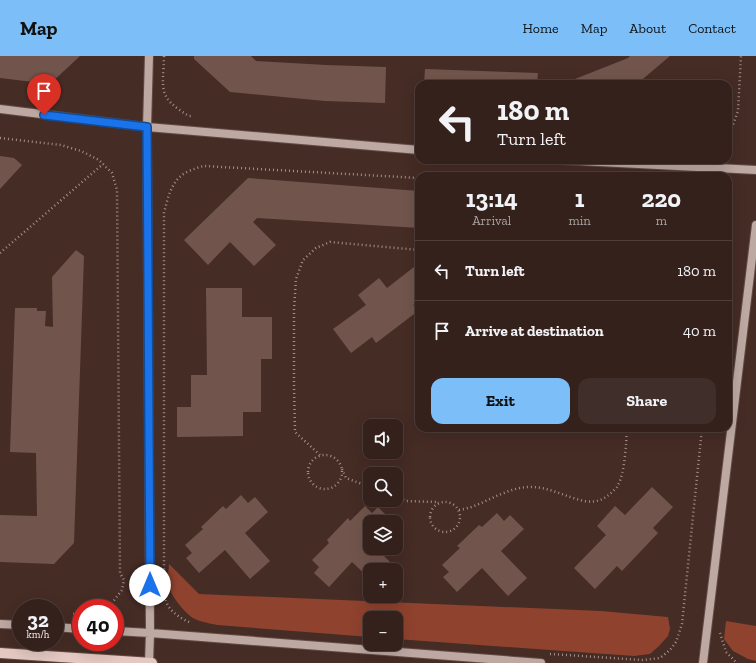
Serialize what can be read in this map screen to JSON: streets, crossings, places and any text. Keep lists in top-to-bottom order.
{
  "page": {
    "header": "Map",
    "nav": [
      "Home",
      "Map",
      "About",
      "Contact"
    ],
    "turn": ["180 m", "Turn left"],
    "eta": [
      "13:14",
      "Arrival",
      "1",
      "min",
      "220",
      "m"
    ],
    "list": [
      {
        "name": "Turn left",
        "value": "180 m"
      },
      {
        "name": "Arrive at destination",
        "value": "40 m"
      }
    ],
    "buttons": ["Exit", "Share"],
    "map_buttons": ["+", "−"],
    "speed": "32 km/h",
    "limit": "40"
  }
}
